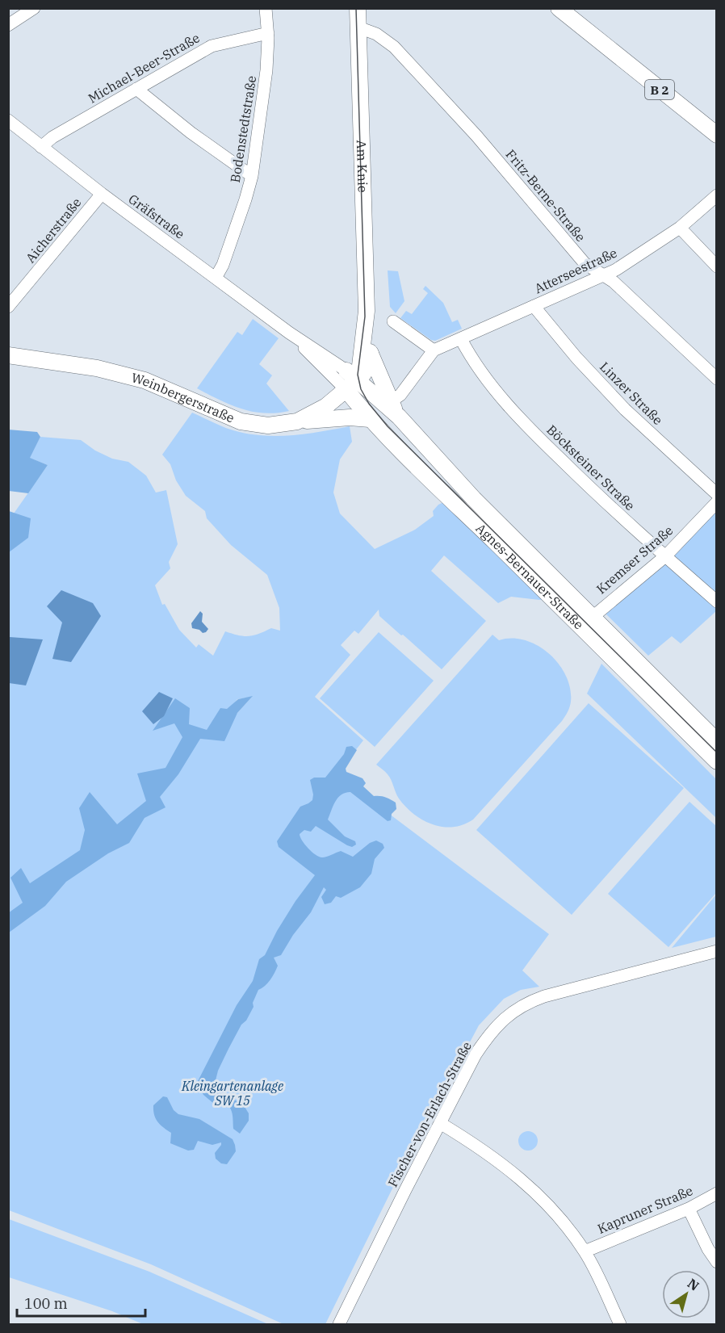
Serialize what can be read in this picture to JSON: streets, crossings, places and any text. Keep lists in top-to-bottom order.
{
  "streets": {
    "main road": [
      "B 2",
      "Am Knie",
      "Weinbergerstraße",
      "Agnes-Bernauer-Straße"
    ],
    "street": [
      "Michael-Beer-Straße",
      "Bodenstedtstraße",
      "Fritz-Berne-Straße",
      "Gräfstraße",
      "Aicherstraße",
      "Atterseestraße",
      "Linzer Straße",
      "Böcksteiner Straße",
      "Kremser Straße",
      "Fischer-von-Erlach-Straße",
      "Kapruner Straße"
    ]
  },
  "crossings": [
    ["Michael-Beer-Straße", "Bodenstedtstraße"],
    ["Michael-Beer-Straße", "Gräfstraße"],
    ["Bodenstedtstraße", "Gräfstraße"],
    ["Am Knie", "Fritz-Berne-Straße"],
    ["Am Knie", "Gräfstraße"],
    ["Am Knie", "Weinbergerstraße"],
    ["Am Knie", "Agnes-Bernauer-Straße"],
    ["Fritz-Berne-Straße", "Atterseestraße"],
    ["Gräfstraße", "Aicherstraße"],
    ["Gräfstraße", "Weinbergerstraße"],
    ["Gräfstraße", "Agnes-Bernauer-Straße"],
    ["Atterseestraße", "Linzer Straße"],
    ["Atterseestraße", "Böcksteiner Straße"],
    ["Weinbergerstraße", "Agnes-Bernauer-Straße"],
    ["Böcksteiner Straße", "Kremser Straße"],
    ["Kremser Straße", "Agnes-Bernauer-Straße"]
  ],
  "parks": ["Kleingartenanlage SW 15"],
  "scale_bar": "100 m",
  "north": "top right"
}
